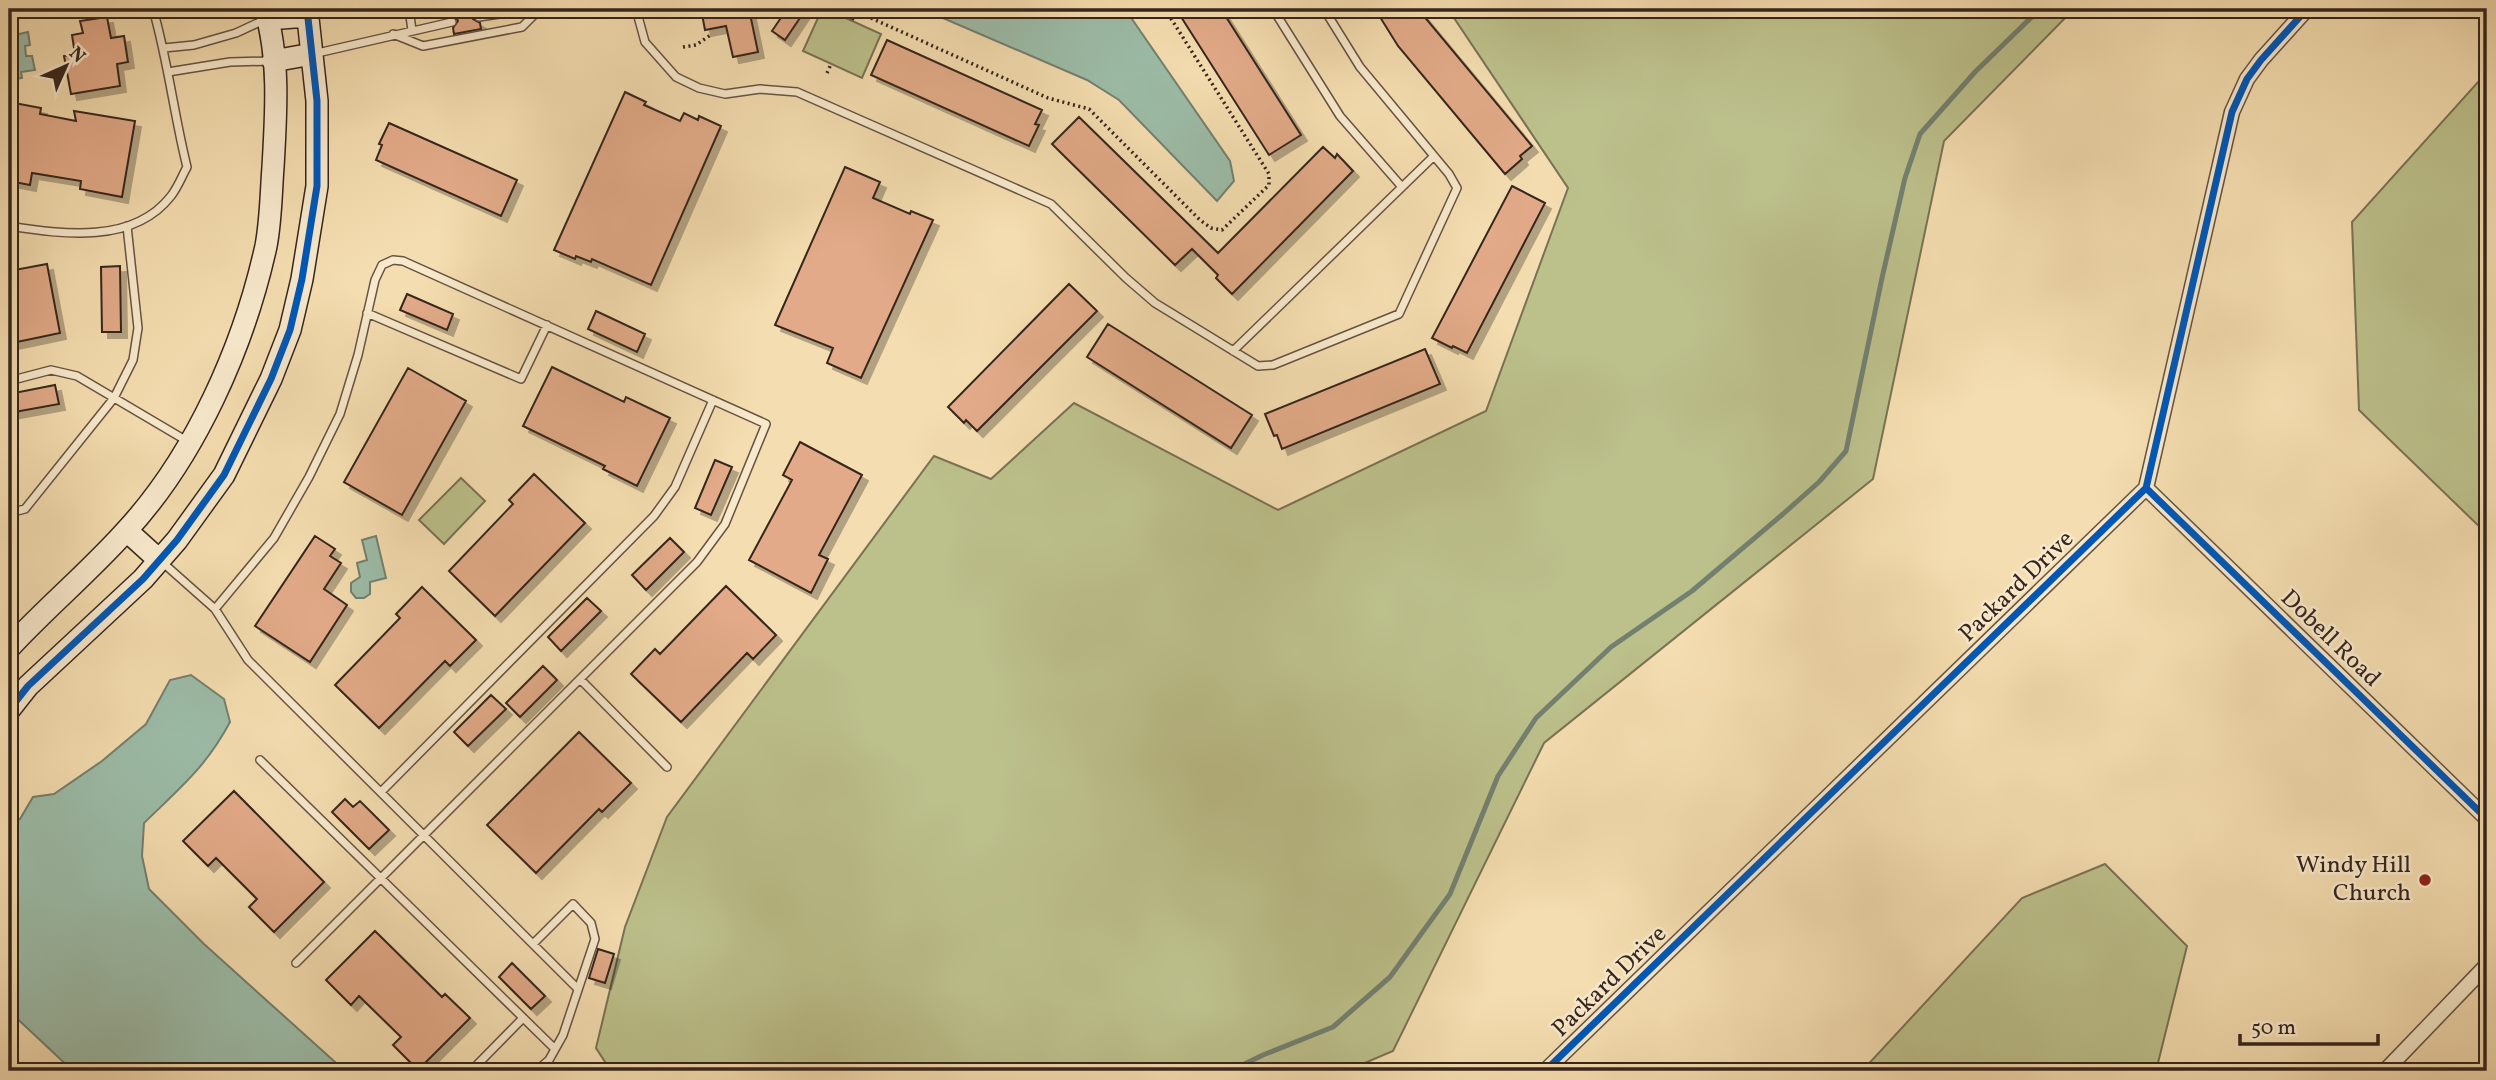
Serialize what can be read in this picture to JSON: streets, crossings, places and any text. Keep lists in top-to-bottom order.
{
  "streets": {
    "street": ["Packard Drive", "Dobell Road"]
  },
  "crossings": [
    ["Packard Drive", "Dobell Road"]
  ],
  "places": ["Windy Hill Church"],
  "scale_bar": "50 m",
  "north": "top right"
}
